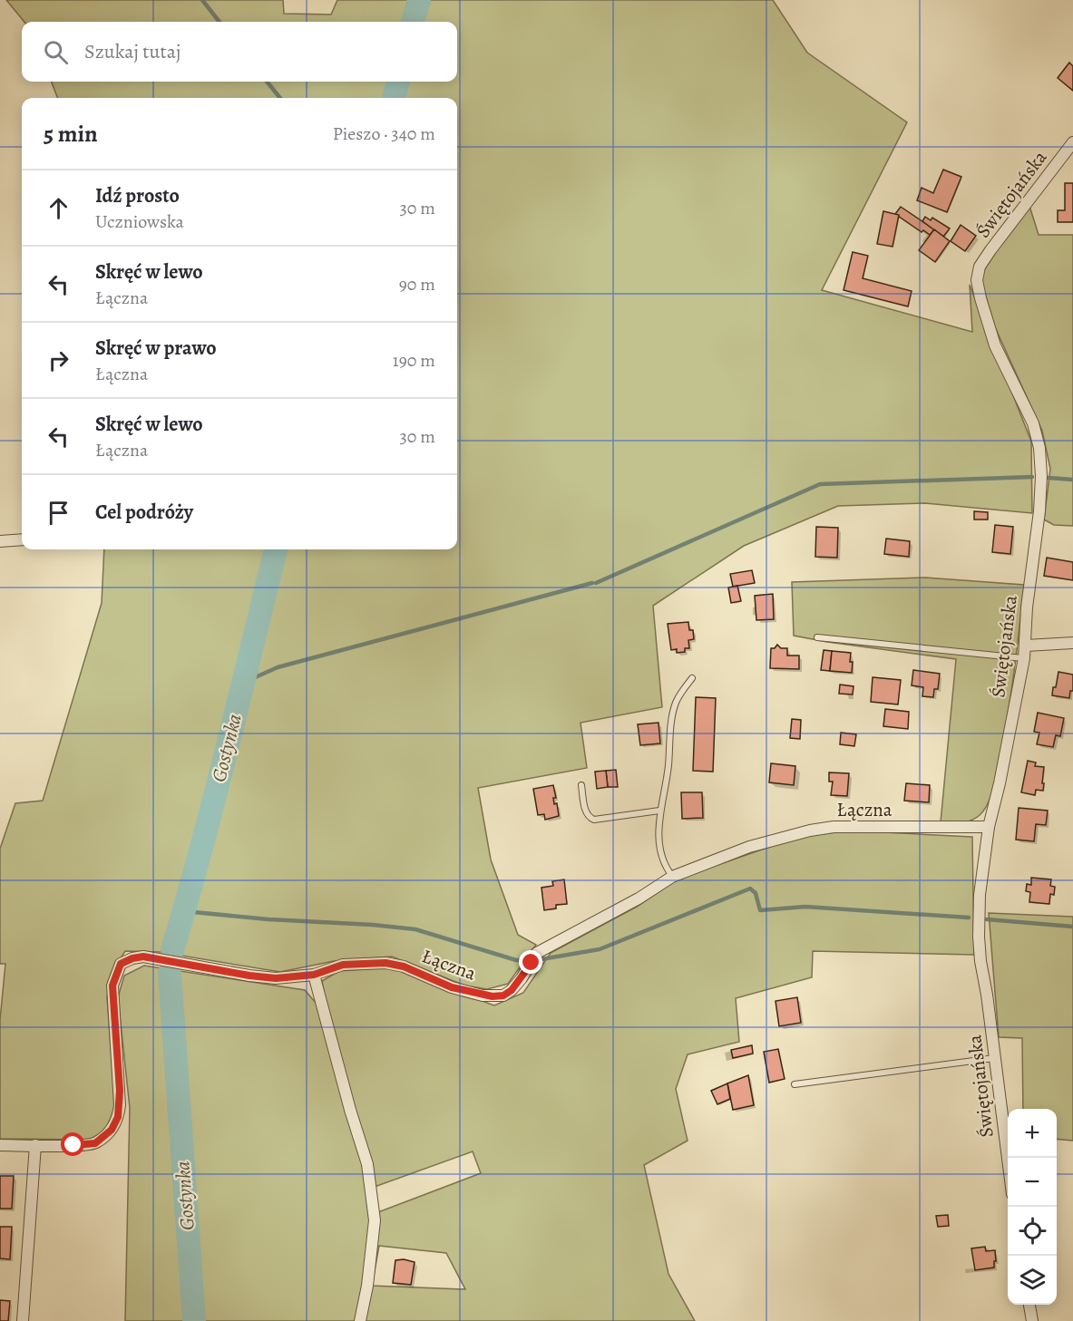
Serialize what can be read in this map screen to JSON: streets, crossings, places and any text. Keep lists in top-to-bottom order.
{
  "streets": {
    "street": ["Świętojańska", "Łączna"]
  },
  "crossings": [
    ["Świętojańska", "Łączna"]
  ],
  "water": ["Gostynka"],
  "page": {
    "search": "Szukaj tutaj",
    "heading": ["5 min", "Pieszo · 340 m"],
    "list": [
      ["Idź prosto", "Uczniowska", "30 m"],
      ["Skręć w lewo", "Łączna", "90 m"],
      ["Skręć w prawo", "Łączna", "190 m"],
      ["Skręć w lewo", "Łączna", "30 m"],
      "Cel podróży"
    ],
    "map_buttons": ["+", "−"]
  }
}
